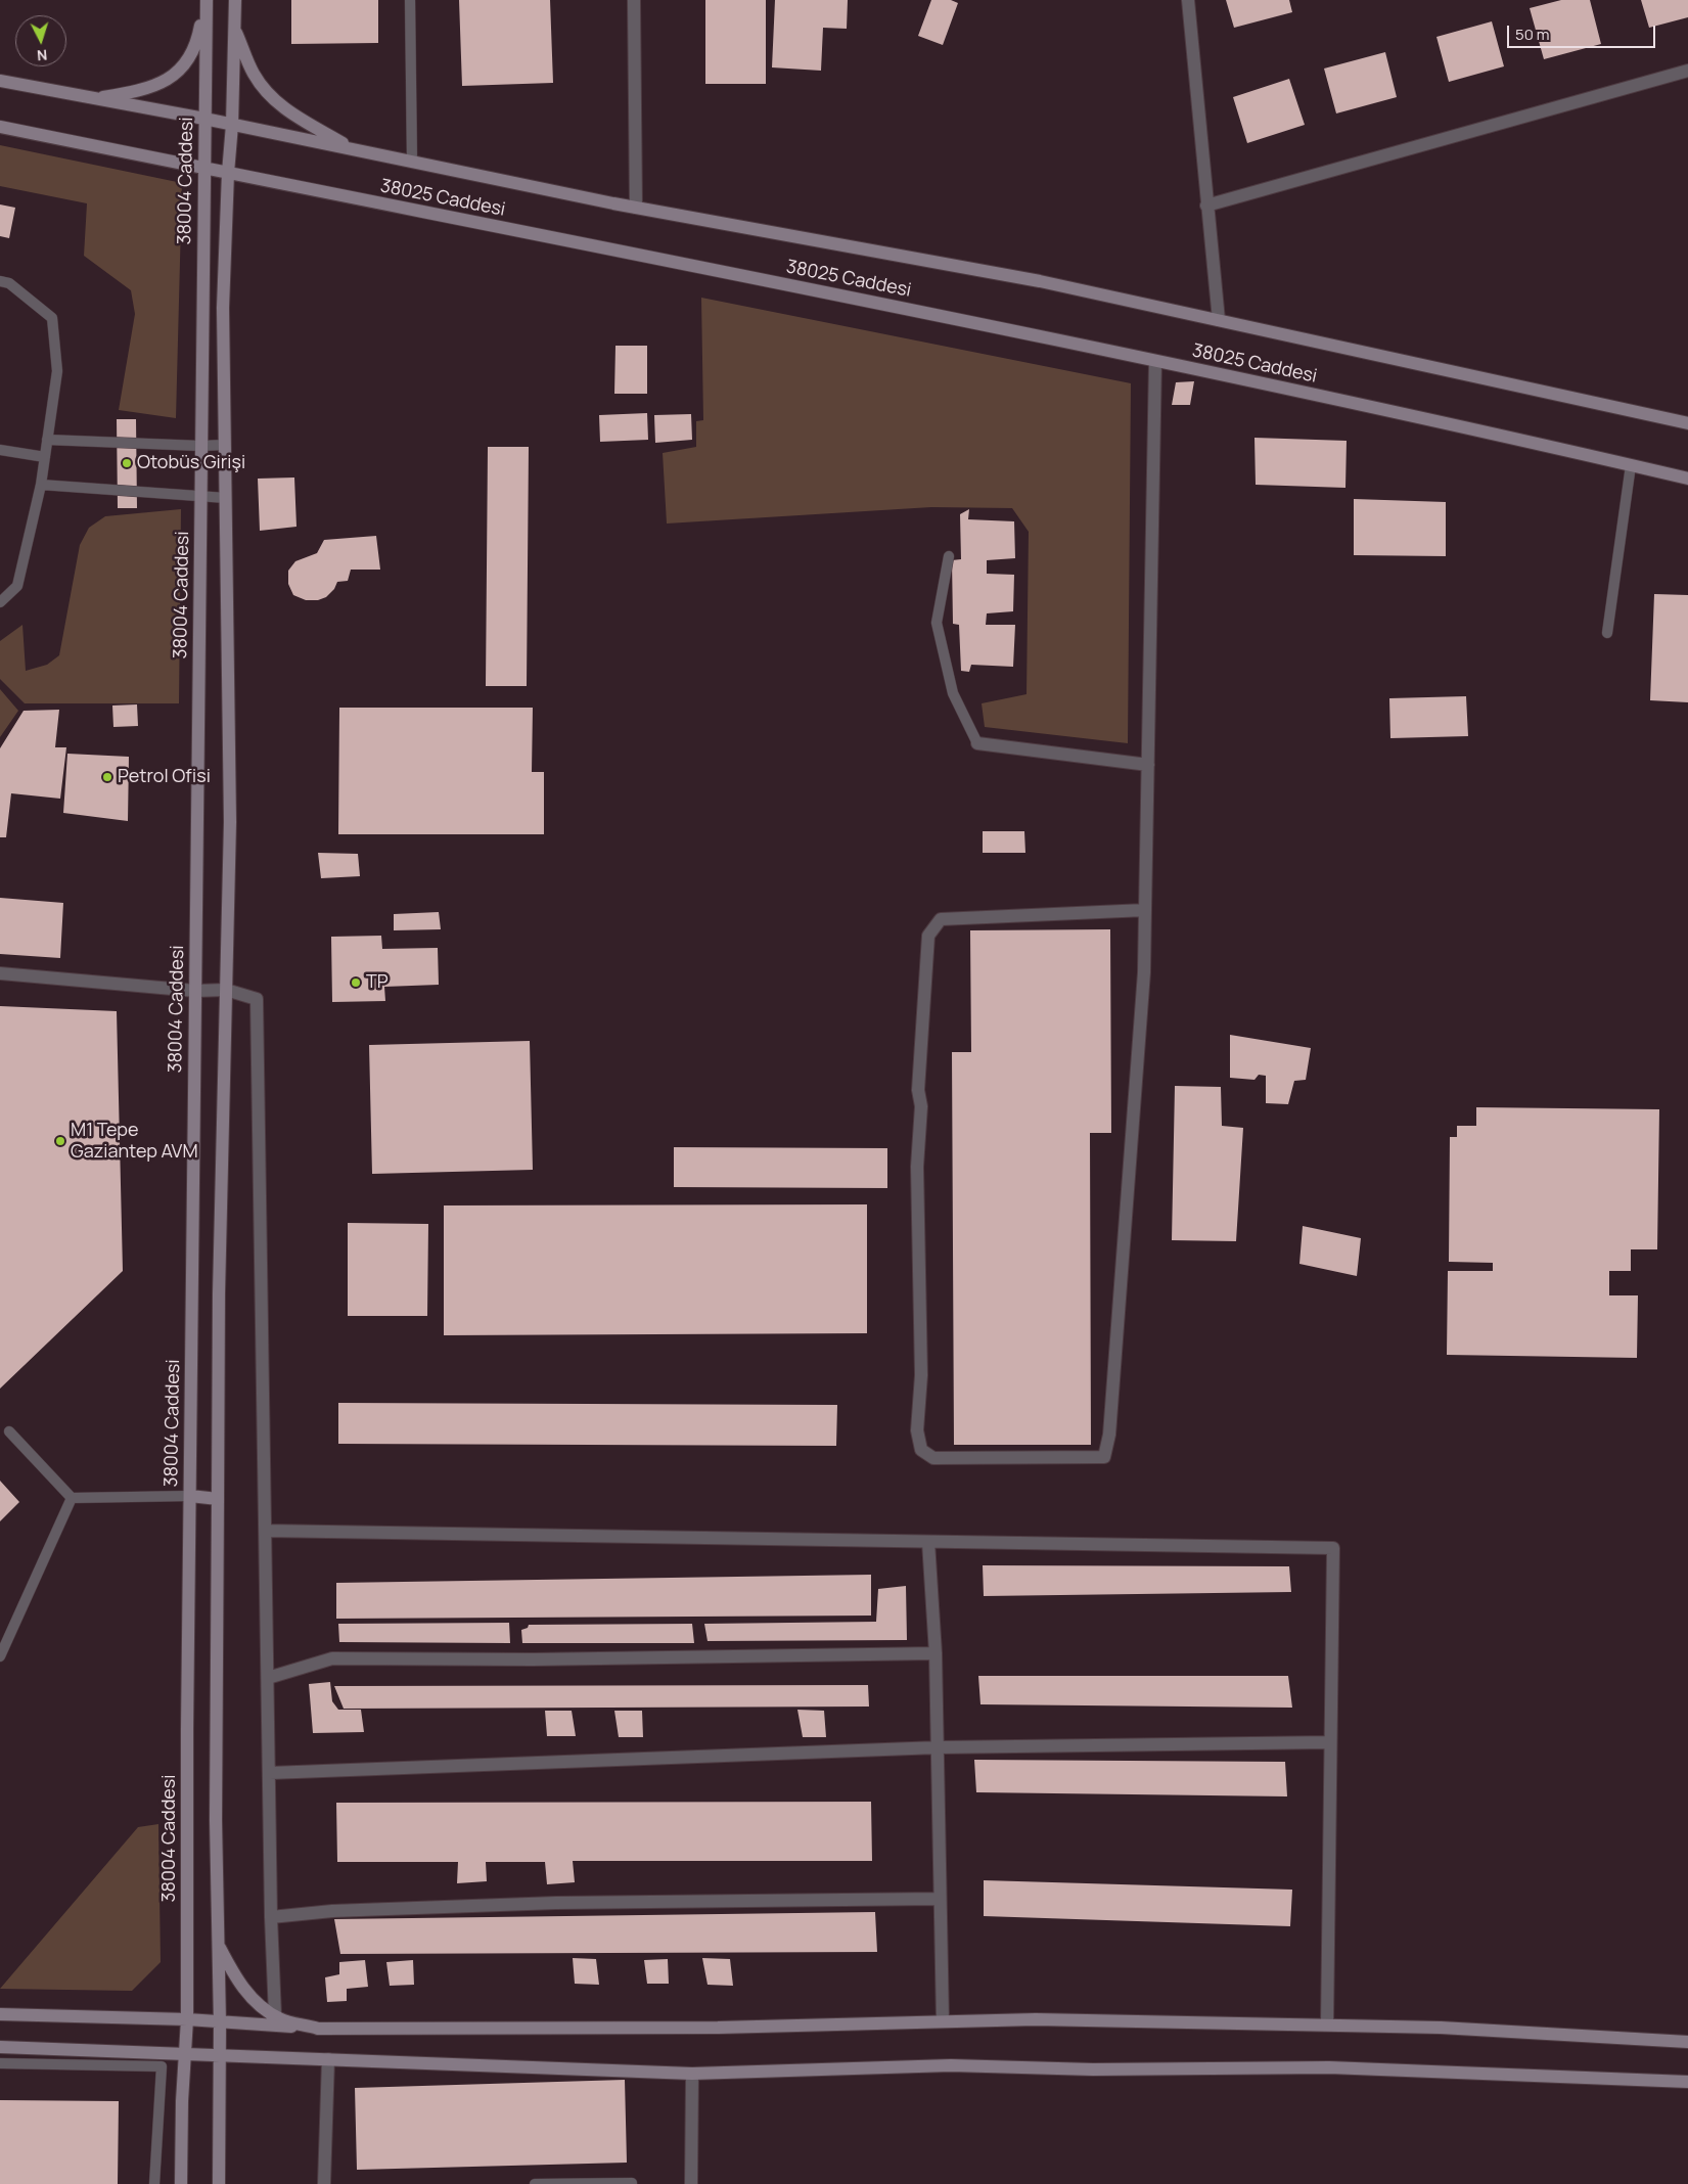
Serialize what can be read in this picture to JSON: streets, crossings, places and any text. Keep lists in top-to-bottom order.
{
  "streets": {
    "street": ["38004 Caddesi", "38025 Caddesi"]
  },
  "crossings": [
    ["38004 Caddesi", "38025 Caddesi"]
  ],
  "places": [
    "Otobüs Girişi",
    "Petrol Ofisi",
    "TP",
    "M1 Tepe Gaziantep AVM"
  ],
  "scale_bar": "50 m",
  "north": "bottom"
}
